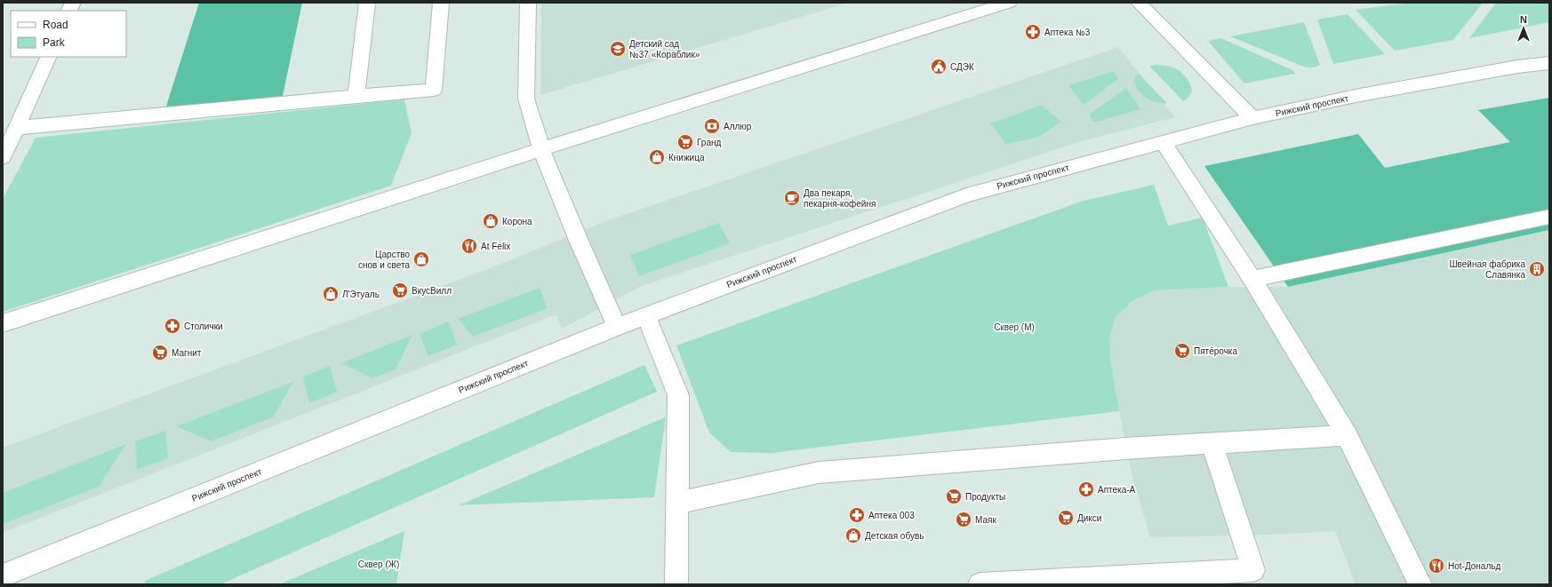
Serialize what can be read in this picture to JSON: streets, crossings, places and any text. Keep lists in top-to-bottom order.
{
  "streets": {
    "street": ["Рижский проспект"]
  },
  "parks": ["Сквер (М)", "Сквер (Ж)"],
  "places": {
    "pharmacy": [
      "Аптека №3",
      "Столички",
      "Аптека-А",
      "Аптека 003"
    ],
    "school or university": ["Детский сад №37 «Кораблик»"],
    "public building": ["СДЭК"],
    "bank": ["Аллюр"],
    "supermarket": [
      "Гранд",
      "ВкусВилл",
      "Пятёрочка",
      "Магнит",
      "Продукты",
      "Дикси",
      "Маяк"
    ],
    "shop": [
      "Книжица",
      "Корона",
      "Царство снов и света",
      "Л'Этуаль",
      "Детская обувь"
    ],
    "cafe": ["Два пекаря, пекарня-кофейня"],
    "restaurant": ["At Felix", "Hot-Дональд"],
    "building": ["Швейная фабрика Славянка"]
  },
  "legend": ["Road", "Park"],
  "north": "top"
}
